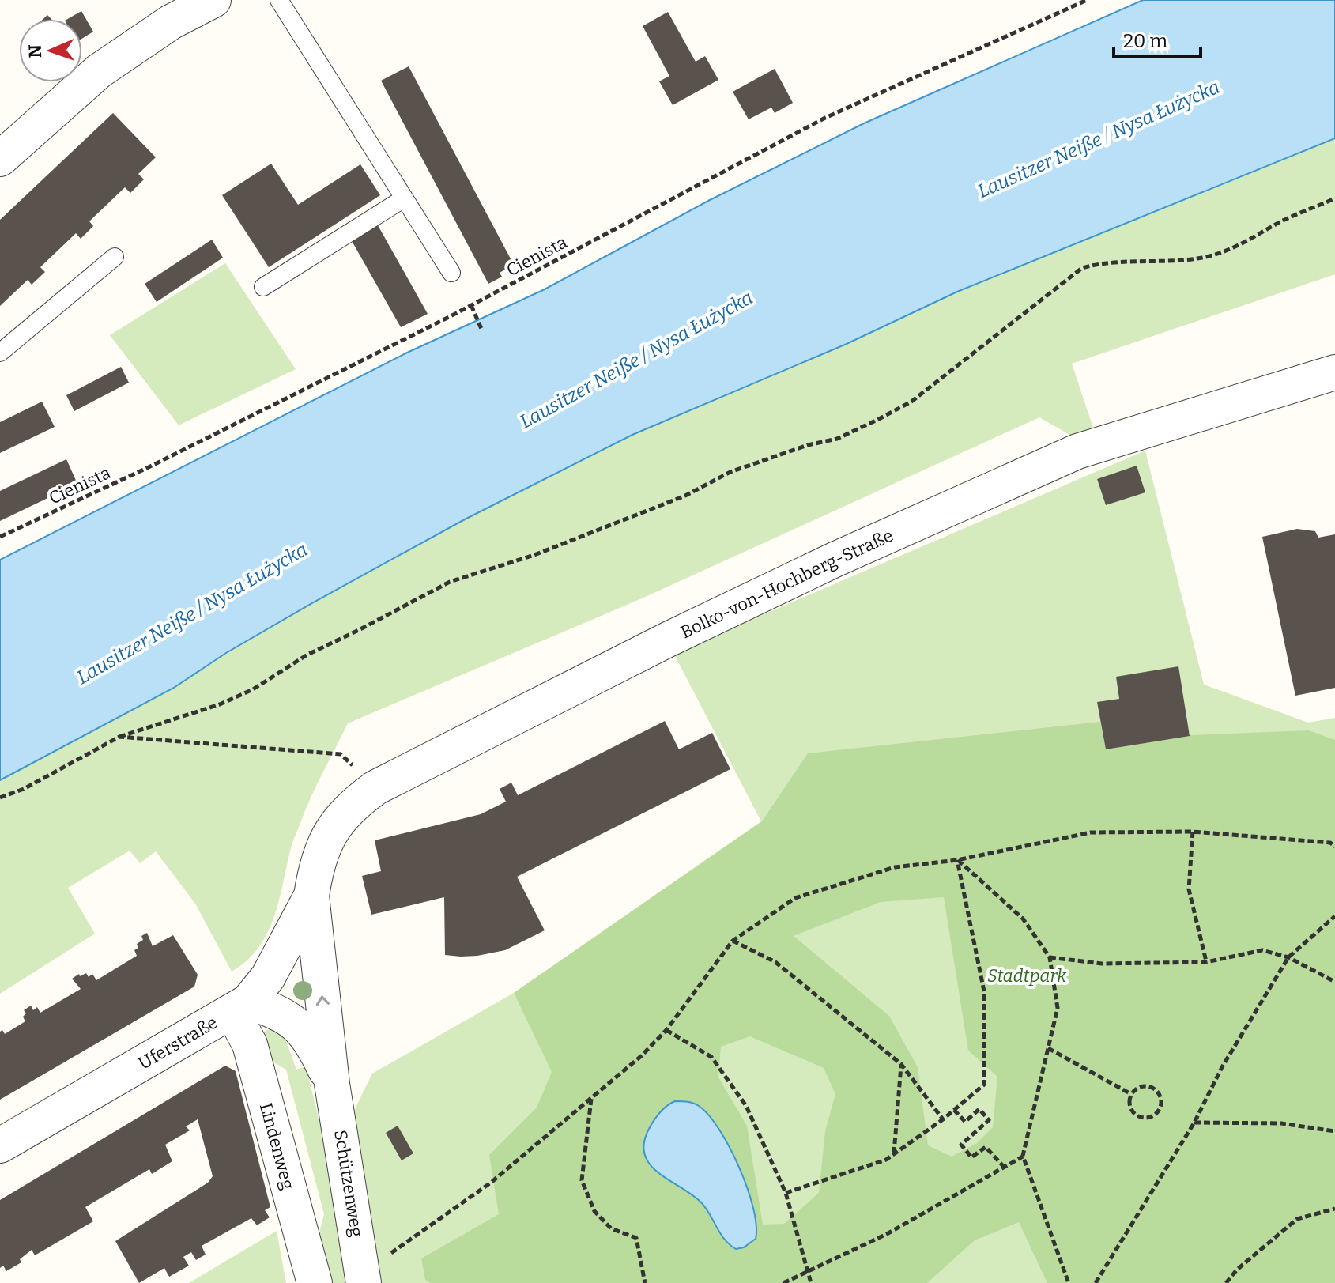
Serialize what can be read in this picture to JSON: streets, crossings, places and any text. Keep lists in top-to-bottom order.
{
  "streets": {
    "street": [
      "Bolko-von-Hochberg-Straße",
      "Uferstraße",
      "Lindenweg",
      "Schützenweg"
    ],
    "path": ["Cienista"]
  },
  "crossings": [
    ["Bolko-von-Hochberg-Straße", "Uferstraße"],
    ["Bolko-von-Hochberg-Straße", "Schützenweg"],
    ["Uferstraße", "Lindenweg"],
    ["Uferstraße", "Schützenweg"],
    ["Lindenweg", "Schützenweg"]
  ],
  "one_way": ["Schützenweg"],
  "water": ["Lausitzer Neiße / Nysa Łużycka"],
  "parks": ["Stadtpark"],
  "scale_bar": "20 m",
  "north": "left"
}
